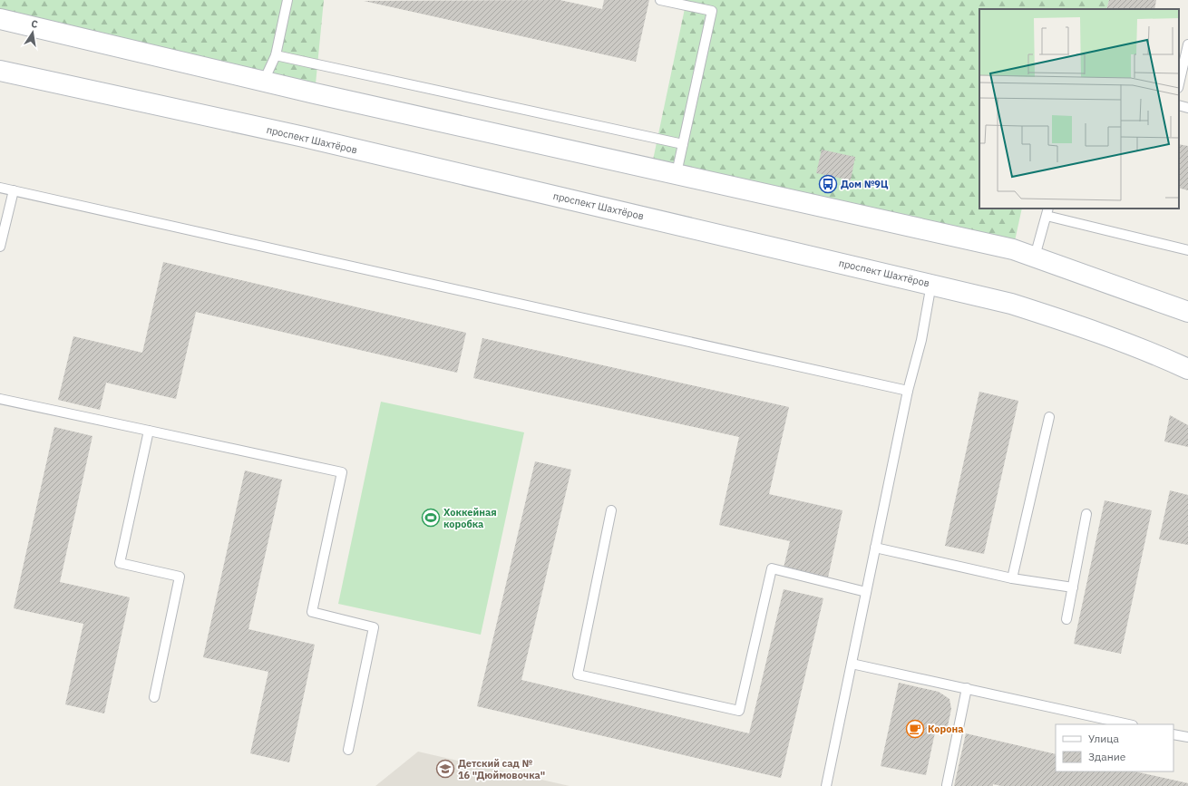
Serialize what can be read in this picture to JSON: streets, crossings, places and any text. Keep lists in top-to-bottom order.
{
  "streets": {
    "main road": ["проспект Шахтёров"]
  },
  "places": {
    "bus stop": ["Дом №9Ц"],
    "sports": ["Хоккейная коробка"],
    "cafe": ["Корона"],
    "school or university": ["Детский сад № 16 \"Дюймовочка\""]
  },
  "legend": ["Улица", "Здание"],
  "north": "top"
}
